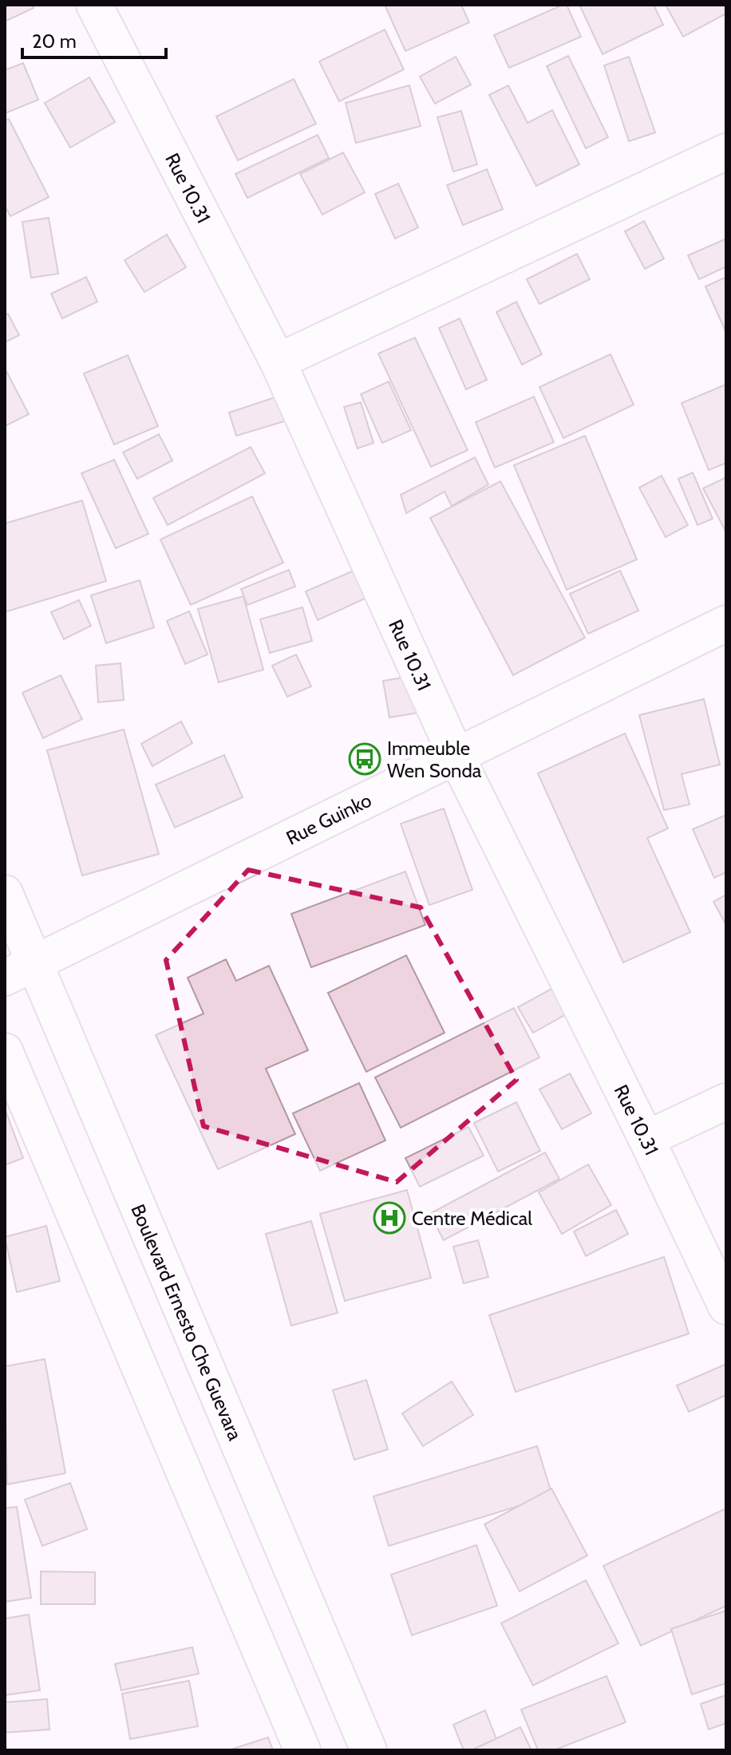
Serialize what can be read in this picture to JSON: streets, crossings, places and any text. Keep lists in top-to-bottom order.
{
  "streets": {
    "street": ["Rue 10.31", "Rue Guinko", "Boulevard Ernesto Che Guevara"]
  },
  "crossings": [
    ["Rue 10.31", "Rue Guinko"],
    ["Rue Guinko", "Boulevard Ernesto Che Guevara"]
  ],
  "places": {
    "bus stop": ["Immeuble Wen Sonda"],
    "hospital": ["Centre Médical"]
  },
  "scale_bar": "20 m"
}
